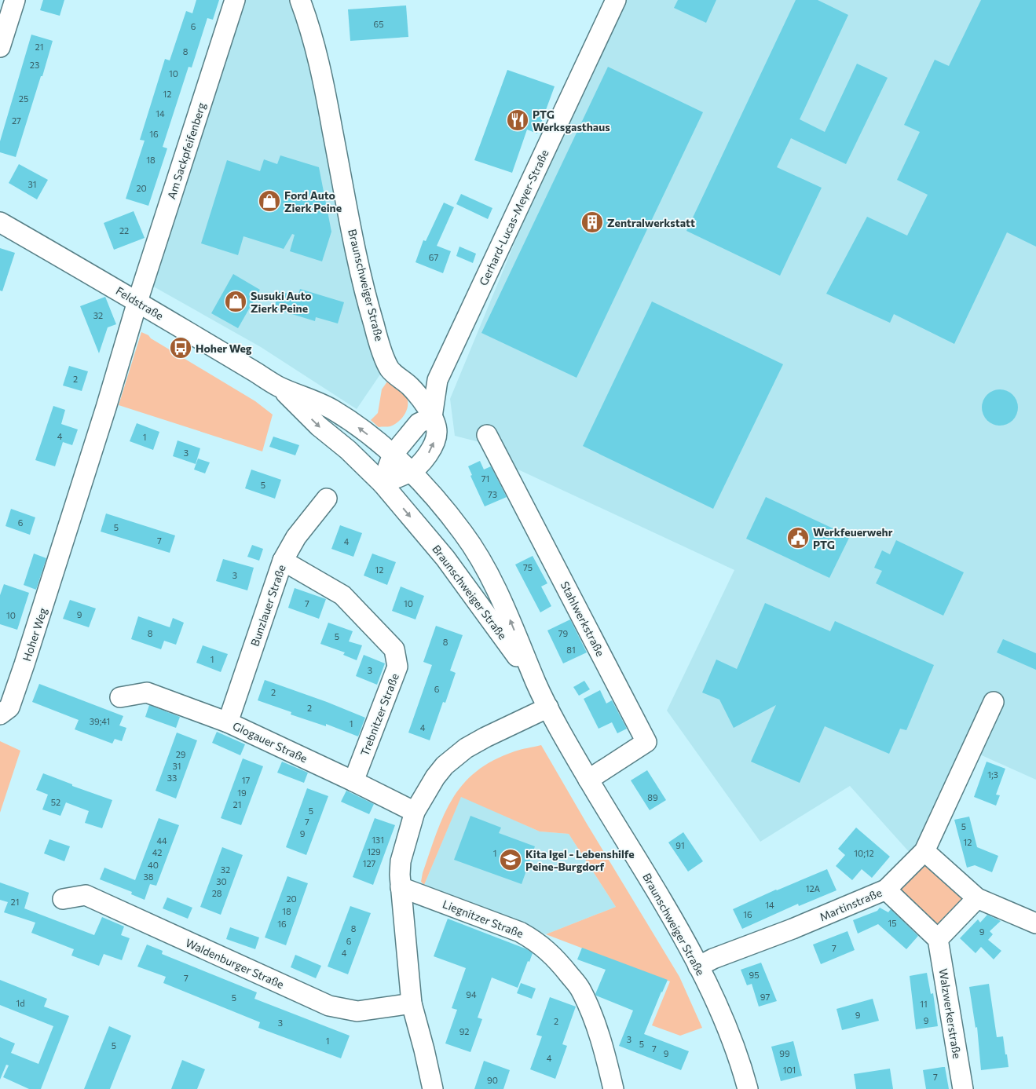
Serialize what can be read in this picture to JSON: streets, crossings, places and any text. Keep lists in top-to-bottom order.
{
  "streets": {
    "street": [
      "Am Sackpfeifenberg",
      "Gerhard-Lucas-Meyer-Straße",
      "Braunschweiger Straße",
      "Feldstraße",
      "Bunzlauer Straße",
      "Stahlwerkstraße",
      "Hoher Weg",
      "Trebnitzer Straße",
      "Glogauer Straße",
      "Martinstraße",
      "Liegnitzer Straße",
      "Waldenburger Straße",
      "Walzwerkerstraße"
    ]
  },
  "crossings": [
    ["Am Sackpfeifenberg", "Feldstraße"],
    ["Am Sackpfeifenberg", "Hoher Weg"],
    ["Gerhard-Lucas-Meyer-Straße", "Braunschweiger Straße"],
    ["Braunschweiger Straße", "Feldstraße"],
    ["Braunschweiger Straße", "Stahlwerkstraße"],
    ["Braunschweiger Straße", "Martinstraße"],
    ["Feldstraße", "Hoher Weg"],
    ["Bunzlauer Straße", "Trebnitzer Straße"],
    ["Bunzlauer Straße", "Glogauer Straße"],
    ["Trebnitzer Straße", "Glogauer Straße"]
  ],
  "places": {
    "restaurant": ["PTG Werksgasthaus"],
    "shop": ["Ford Auto Zierk Peine", "Susuki Auto Zierk Peine"],
    "building": ["Zentralwerkstatt"],
    "bus stop": ["Hoher Weg"],
    "public building": ["Werkfeuerwehr PTG"],
    "school or university": ["Kita Igel - Lebenshilfe Peine-Burgdorf"]
  },
  "house_numbers": [
    "65",
    "6",
    "21",
    "8",
    "23",
    "10",
    "12",
    "25",
    "14",
    "27",
    "16",
    "18",
    "31",
    "20",
    "22",
    "67",
    "32",
    "2",
    "4",
    "1",
    "3",
    "71",
    "5",
    "73",
    "6",
    "5",
    "7",
    "4",
    "75",
    "12",
    "3",
    "7",
    "10",
    "9",
    "10",
    "8",
    "79",
    "5",
    "8",
    "81",
    "1",
    "3",
    "6",
    "2",
    "2",
    "39;41",
    "1",
    "4",
    "29",
    "31",
    "1;3",
    "33",
    "17",
    "19",
    "89",
    "52",
    "21",
    "5",
    "7",
    "5",
    "9",
    "131",
    "44",
    "12",
    "91",
    "129",
    "42",
    "1",
    "10;12",
    "127",
    "40",
    "32",
    "38",
    "30",
    "12A",
    "28",
    "20",
    "21",
    "14",
    "18",
    "16",
    "15",
    "16",
    "8",
    "9",
    "6",
    "7",
    "4",
    "95",
    "7",
    "94",
    "97",
    "5",
    "1d",
    "11",
    "9",
    "9",
    "2",
    "3",
    "92",
    "3",
    "1",
    "5",
    "5",
    "7",
    "9",
    "99",
    "4",
    "101",
    "7",
    "90"
  ]
}
